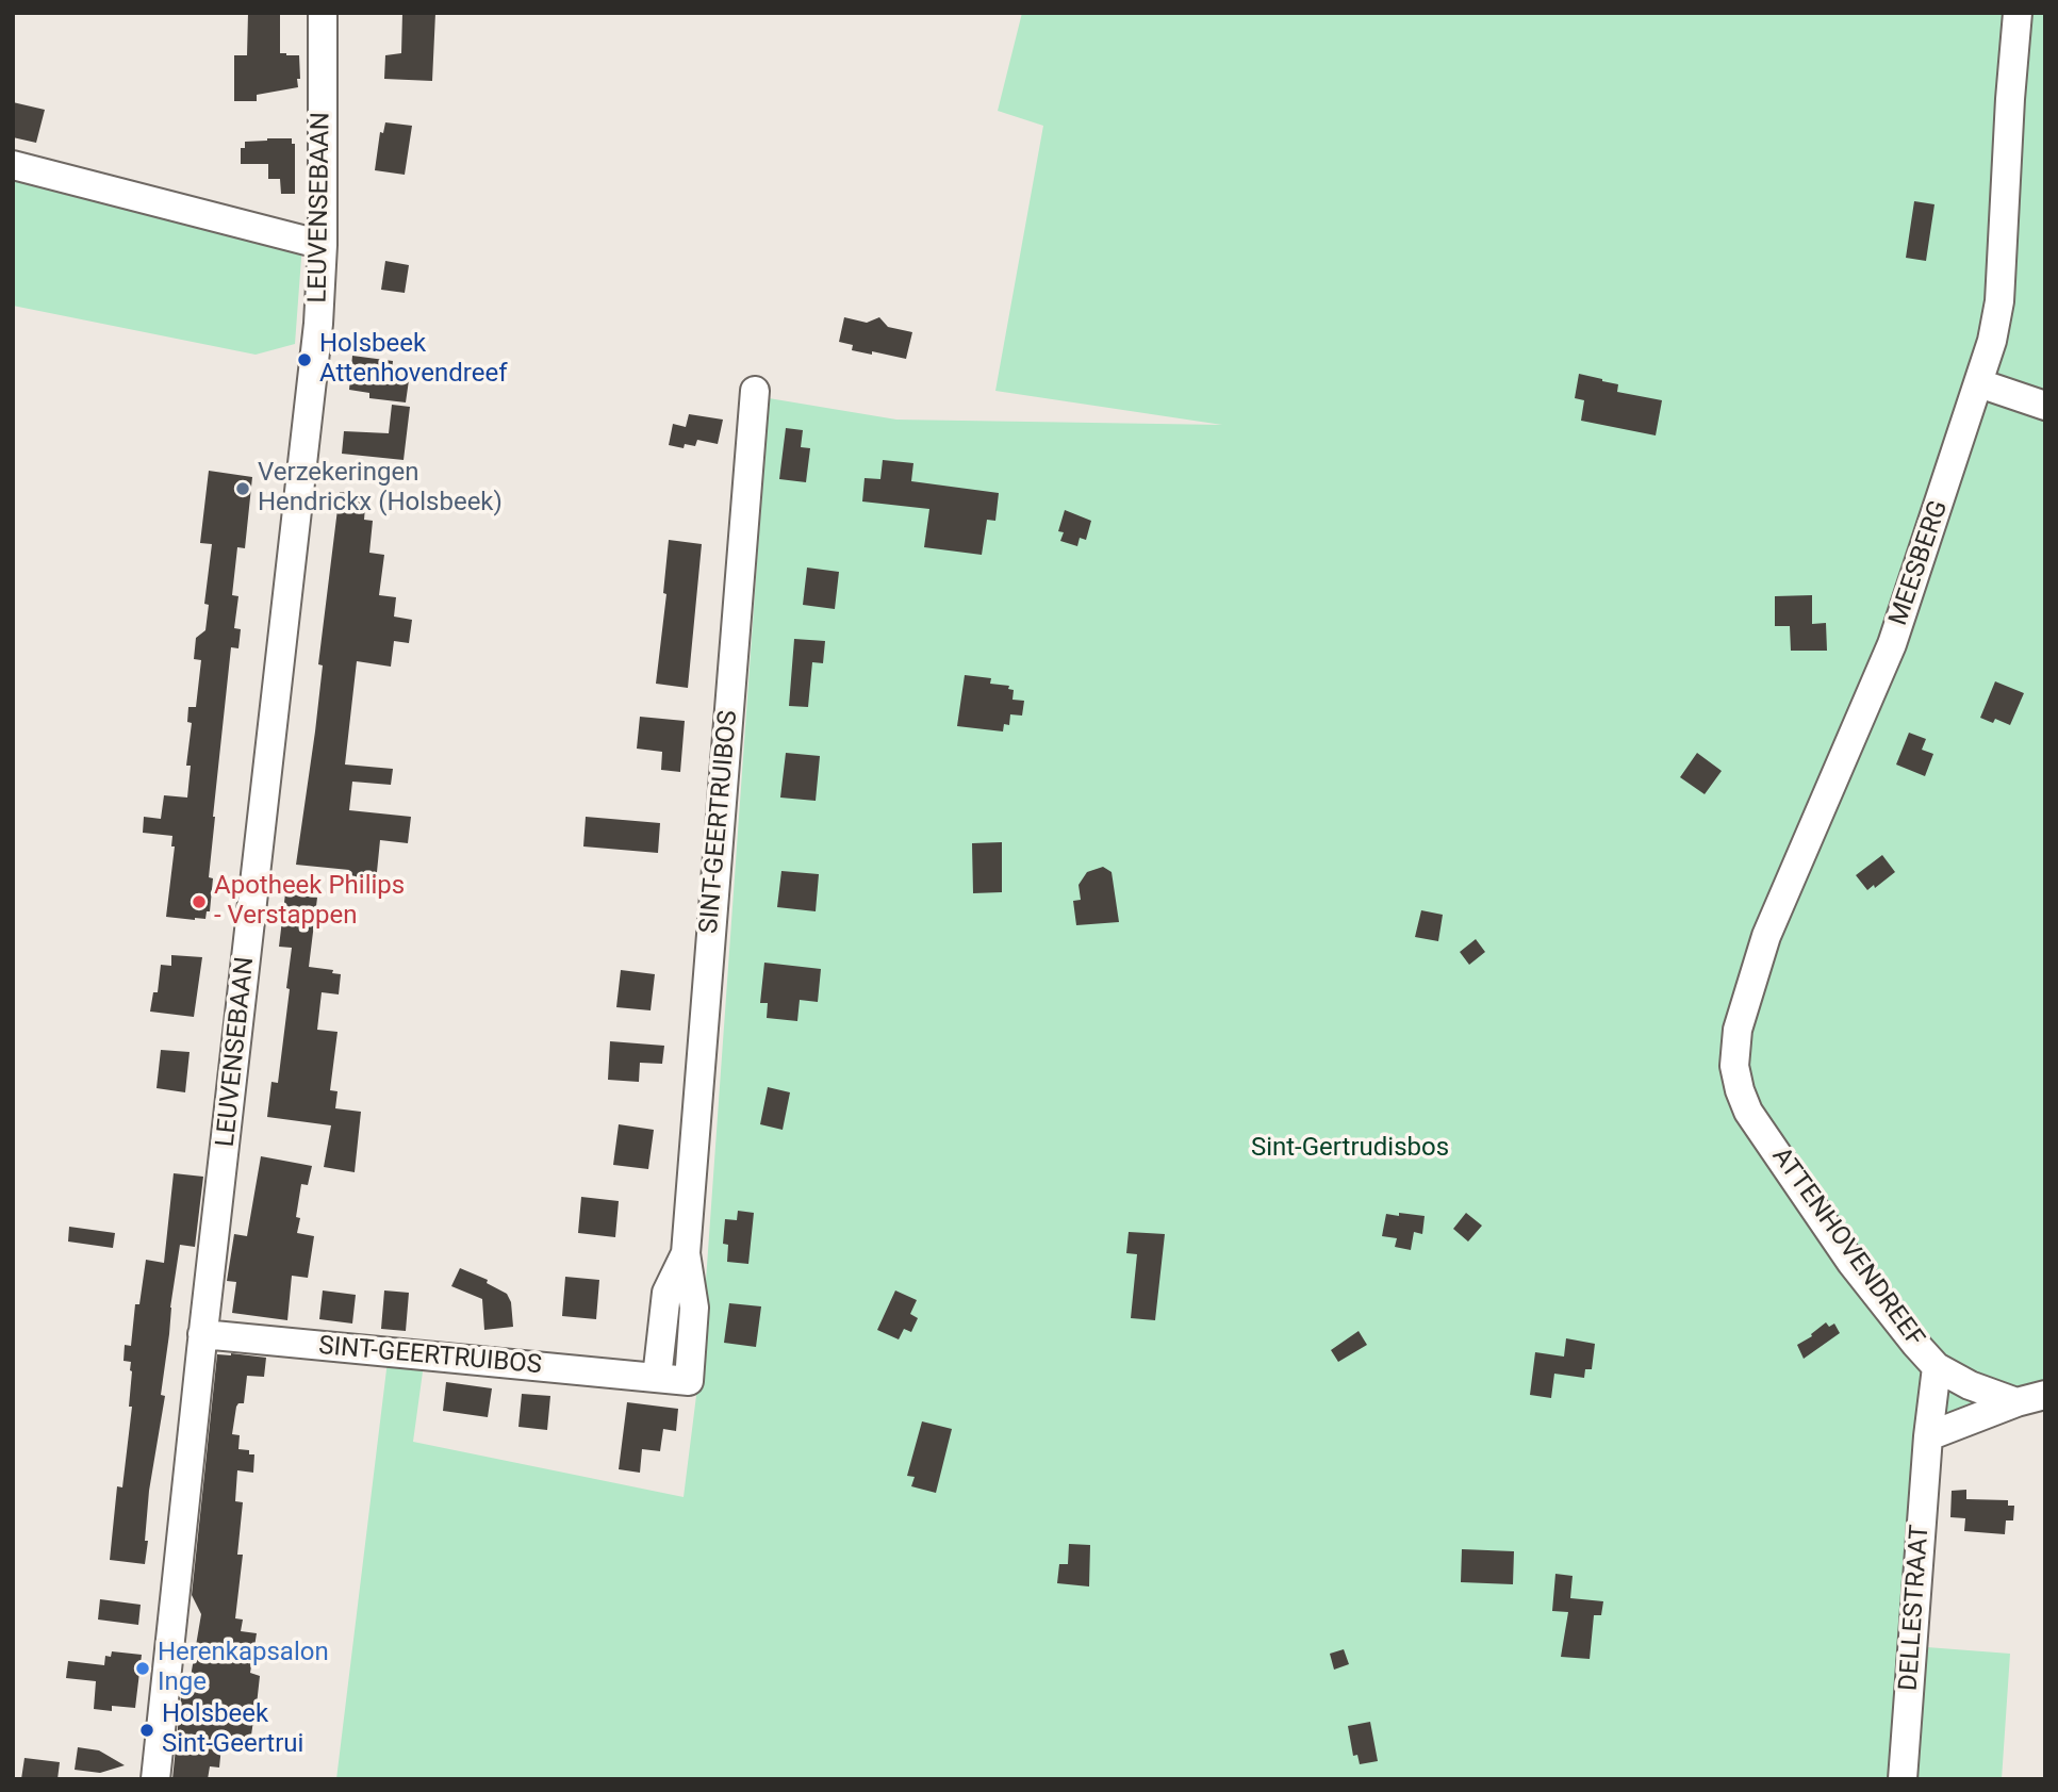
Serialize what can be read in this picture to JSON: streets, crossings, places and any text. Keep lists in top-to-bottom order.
{
  "streets": {
    "street": [
      "LEUVENSEBAAN",
      "MEESBERG",
      "SINT-GEERTRUIBOS",
      "ATTENHOVENDREEF",
      "DELLESTRAAT"
    ]
  },
  "crossings": [
    ["LEUVENSEBAAN", "SINT-GEERTRUIBOS"],
    ["MEESBERG", "ATTENHOVENDREEF"],
    ["ATTENHOVENDREEF", "DELLESTRAAT"]
  ],
  "parks": ["Sint-Gertrudisbos"],
  "places": [
    "Holsbeek Attenhovendreef",
    "Verzekeringen Hendrickx (Holsbeek)",
    "Apotheek Philips - Verstappen",
    "Herenkapsalon Inge",
    "Holsbeek Sint-Geertrui"
  ]
}
